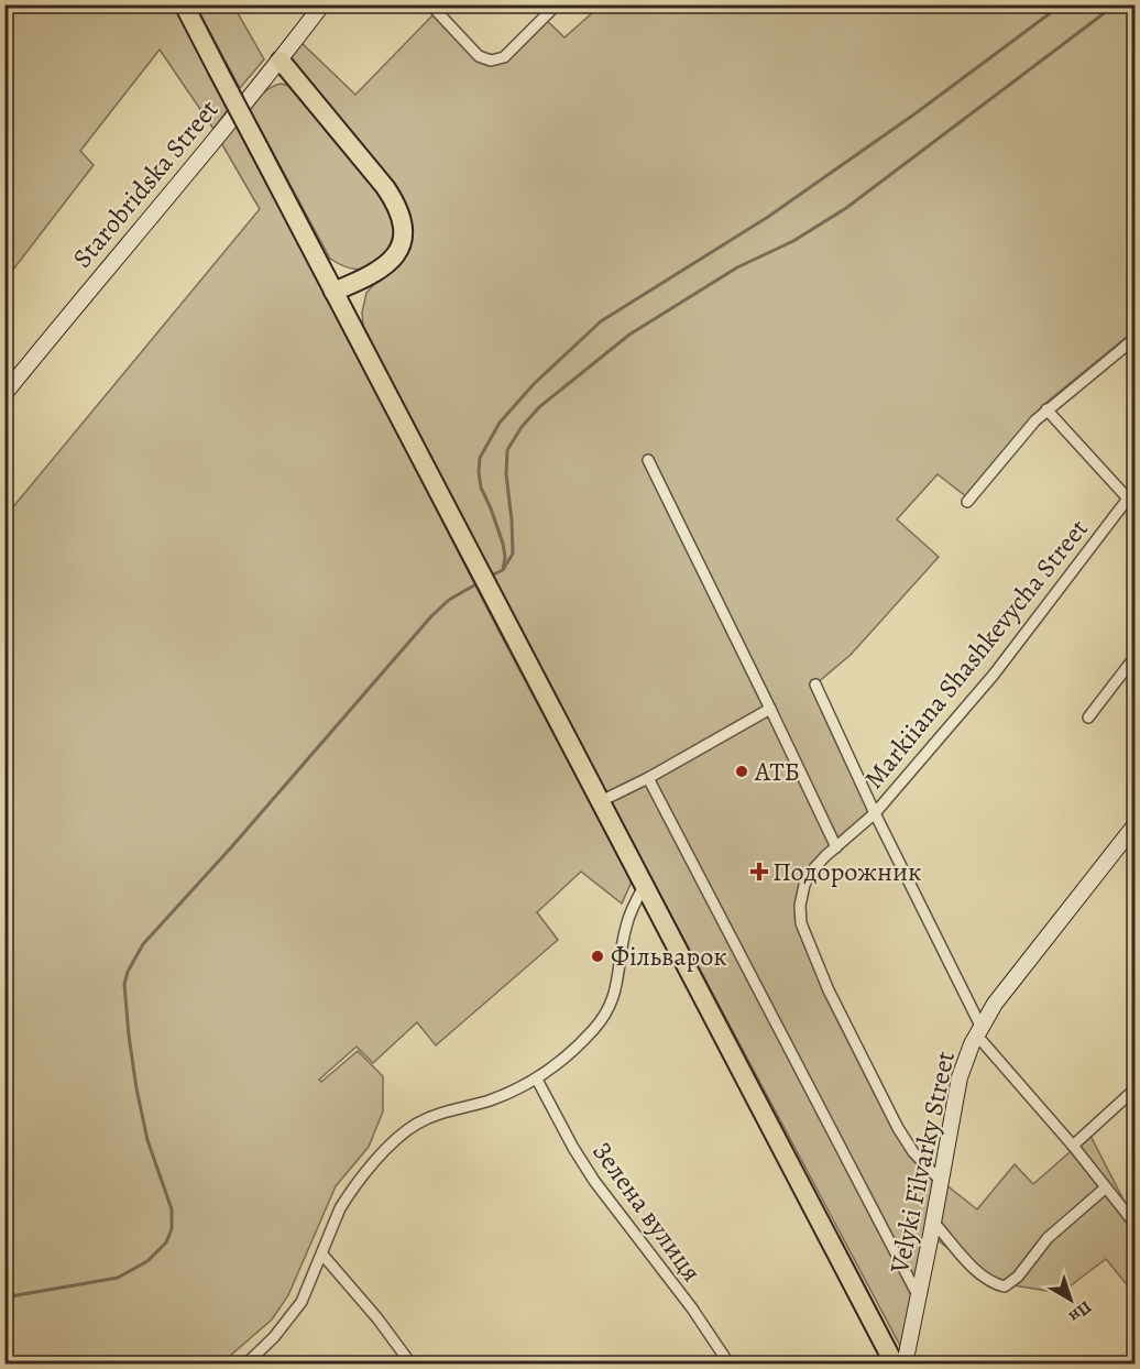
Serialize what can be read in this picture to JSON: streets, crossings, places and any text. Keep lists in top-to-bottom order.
{
  "streets": {
    "street": [
      "Starobridska Street",
      "Markiiana Shashkevycha Street",
      "Velyki Filvarky Street",
      "Зелена вулиця"
    ]
  },
  "crossings": [
    ["Markiiana Shashkevycha Street", "Velyki Filvarky Street"]
  ],
  "places": {
    "other": ["АТБ", "Фільварок"],
    "health": ["Подорожник"]
  },
  "north": "bottom right"
}
